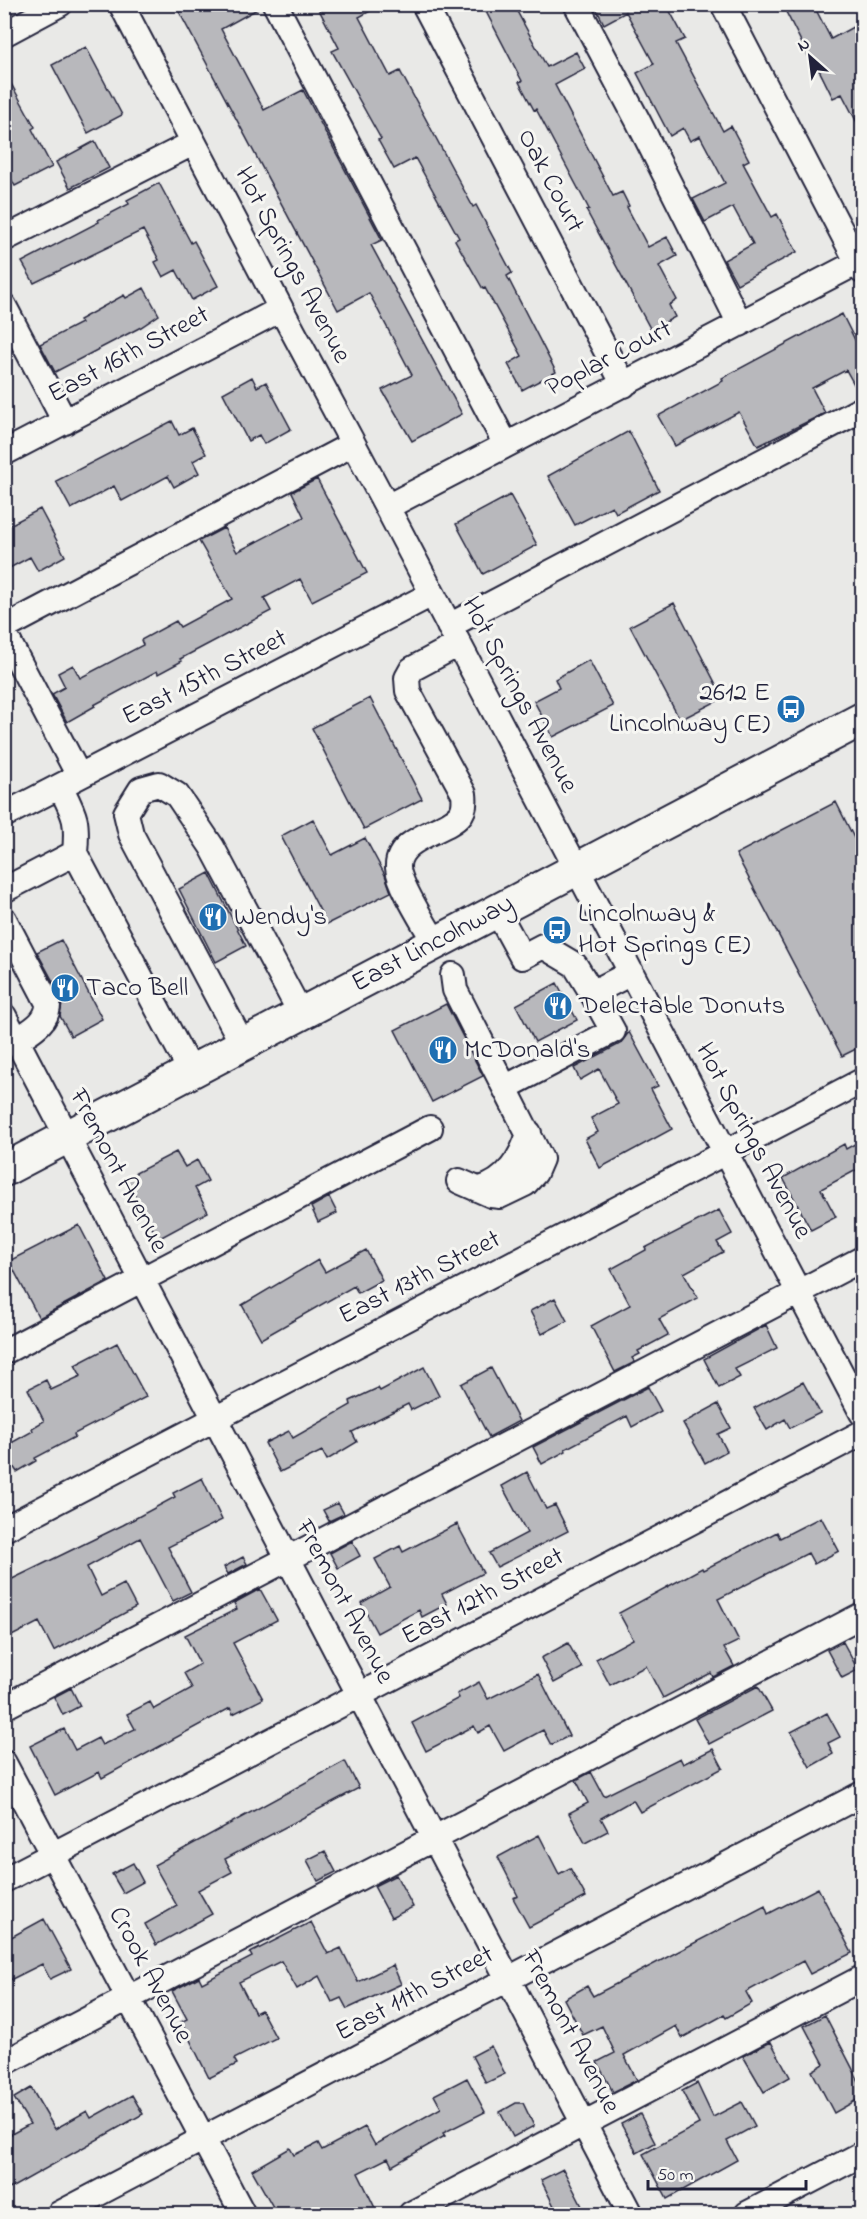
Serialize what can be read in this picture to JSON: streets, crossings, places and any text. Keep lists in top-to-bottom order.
{
  "streets": {
    "main road": ["East Lincolnway"],
    "street": [
      "Oak Court",
      "Hot Springs Avenue",
      "East 16th Street",
      "Poplar Court",
      "East 15th Street",
      "Fremont Avenue",
      "East 13th Street",
      "East 12th Street",
      "Crook Avenue",
      "East 11th Street"
    ]
  },
  "crossings": [
    ["Oak Court", "Poplar Court"],
    ["Hot Springs Avenue", "East 16th Street"],
    ["Hot Springs Avenue", "Poplar Court"],
    ["Hot Springs Avenue", "East 15th Street"],
    ["Hot Springs Avenue", "East Lincolnway"],
    ["Hot Springs Avenue", "East 13th Street"],
    ["East Lincolnway", "Fremont Avenue"],
    ["Fremont Avenue", "East 13th Street"],
    ["Fremont Avenue", "East 12th Street"],
    ["Fremont Avenue", "East 11th Street"],
    ["East 12th Street", "Crook Avenue"],
    ["Crook Avenue", "East 11th Street"]
  ],
  "places": {
    "bus stop": ["2612 E Lincolnway (E)", "Lincolnway & Hot Springs (E)"],
    "restaurant": [
      "Wendy's",
      "Taco Bell",
      "Delectable Donuts",
      "McDonald's"
    ]
  },
  "scale_bar": "50 m",
  "north": "top left"
}
